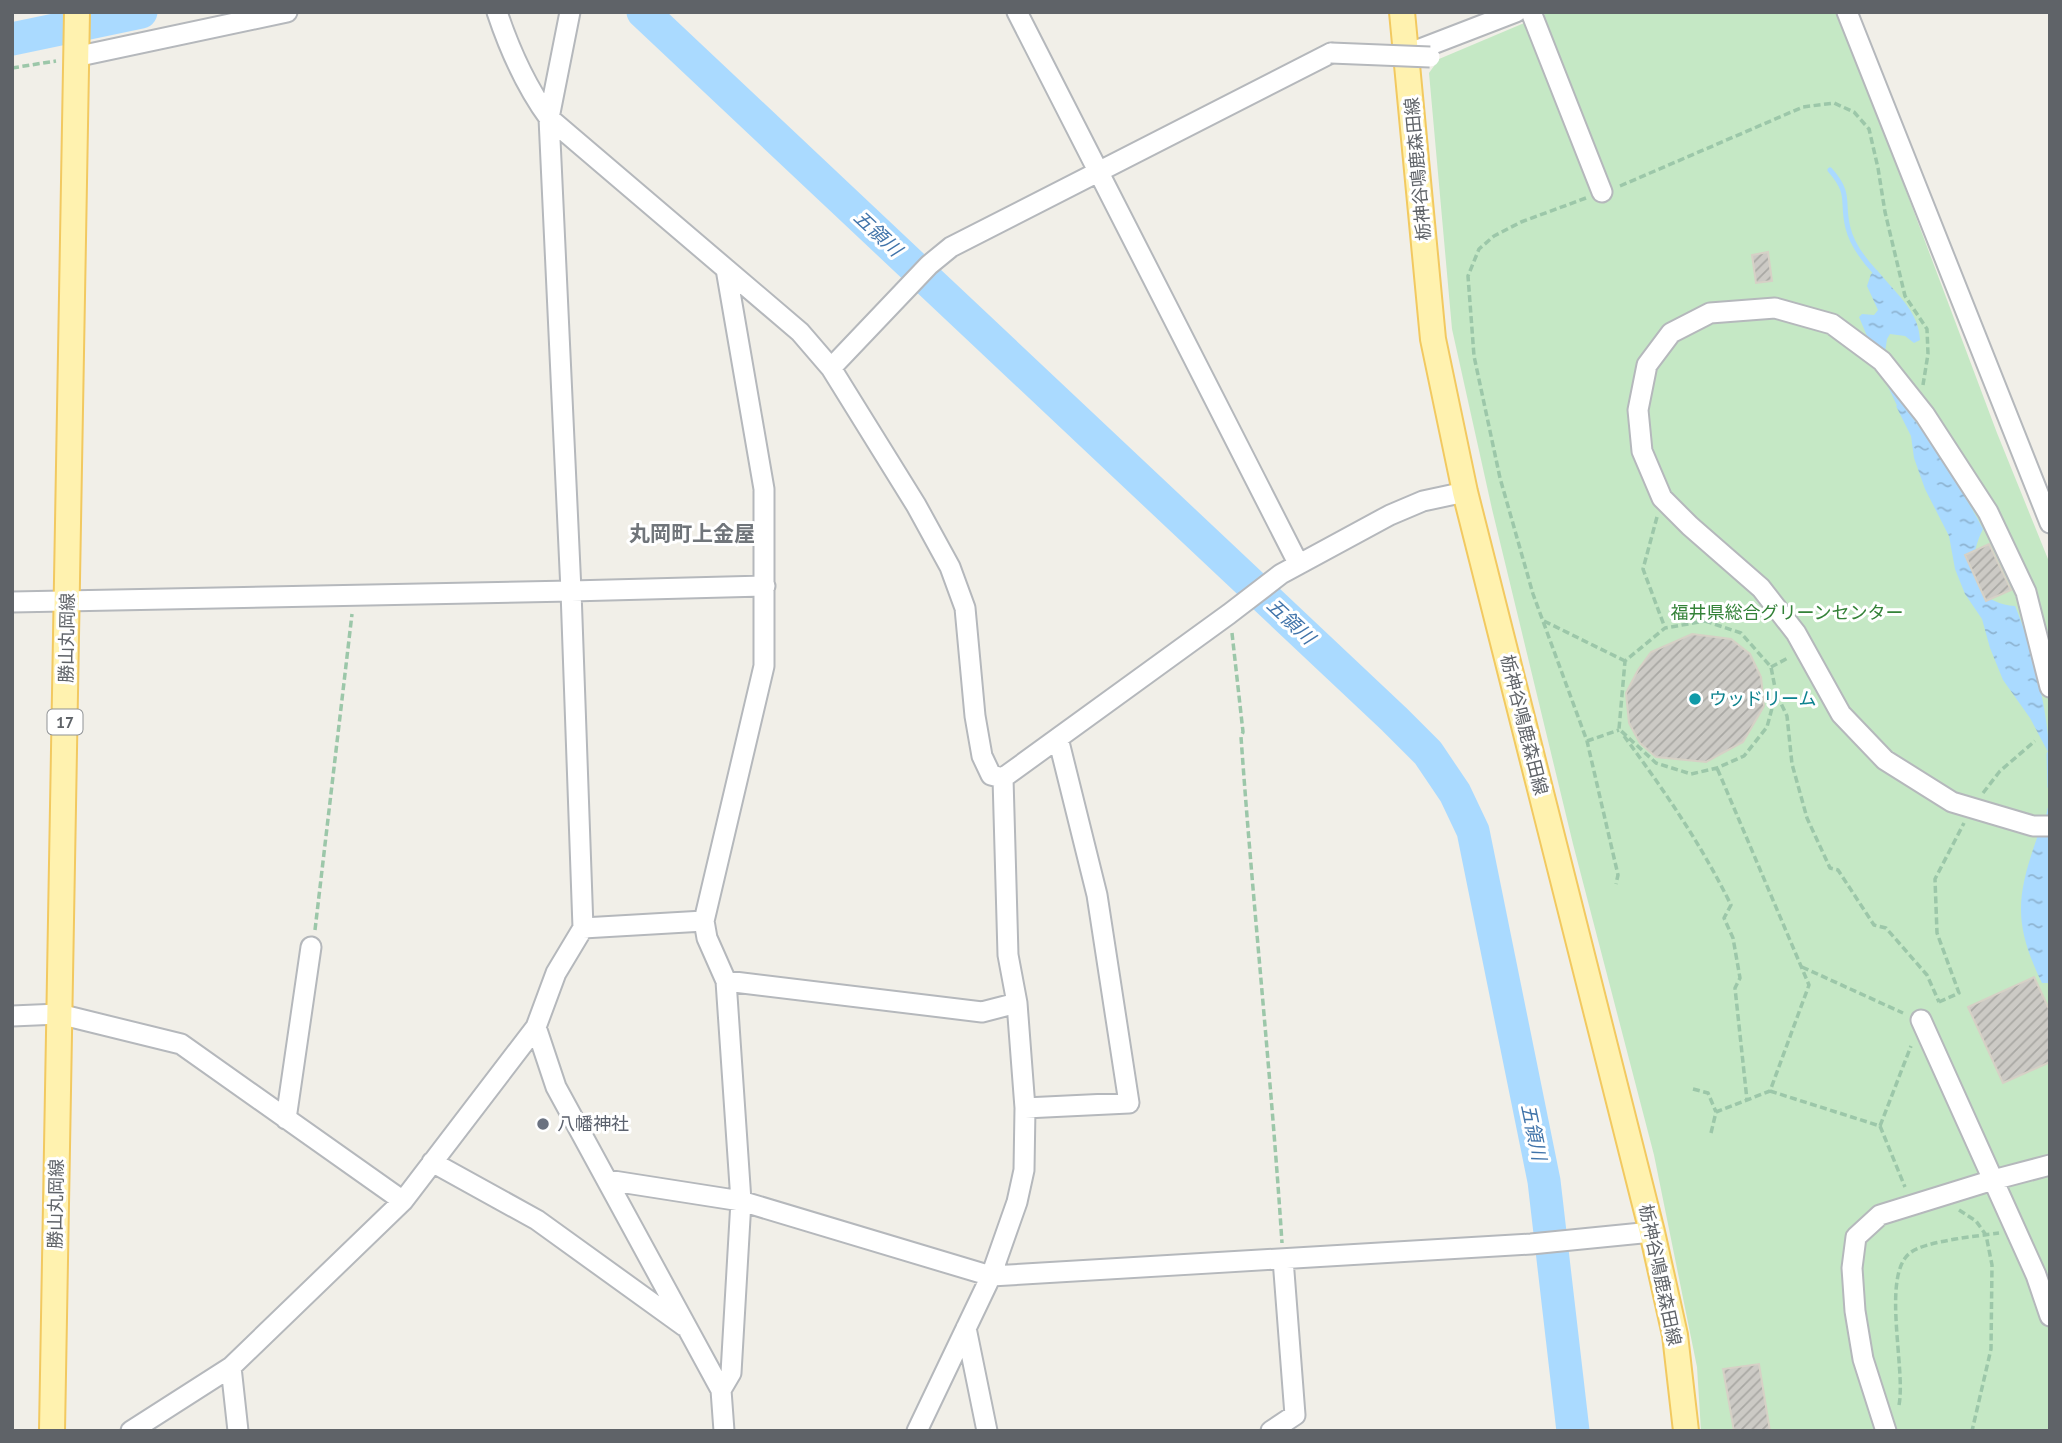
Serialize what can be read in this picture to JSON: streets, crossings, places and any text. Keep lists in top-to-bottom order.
{
  "streets": {
    "main road": ["栃神谷鳴鹿森田線", "勝山丸岡線", "17"]
  },
  "districts": ["丸岡町上金屋"],
  "water": ["五領川"],
  "parks": ["福井県総合グリーンセンター"],
  "places": ["ウッドリーム", "八幡神社"]
}
